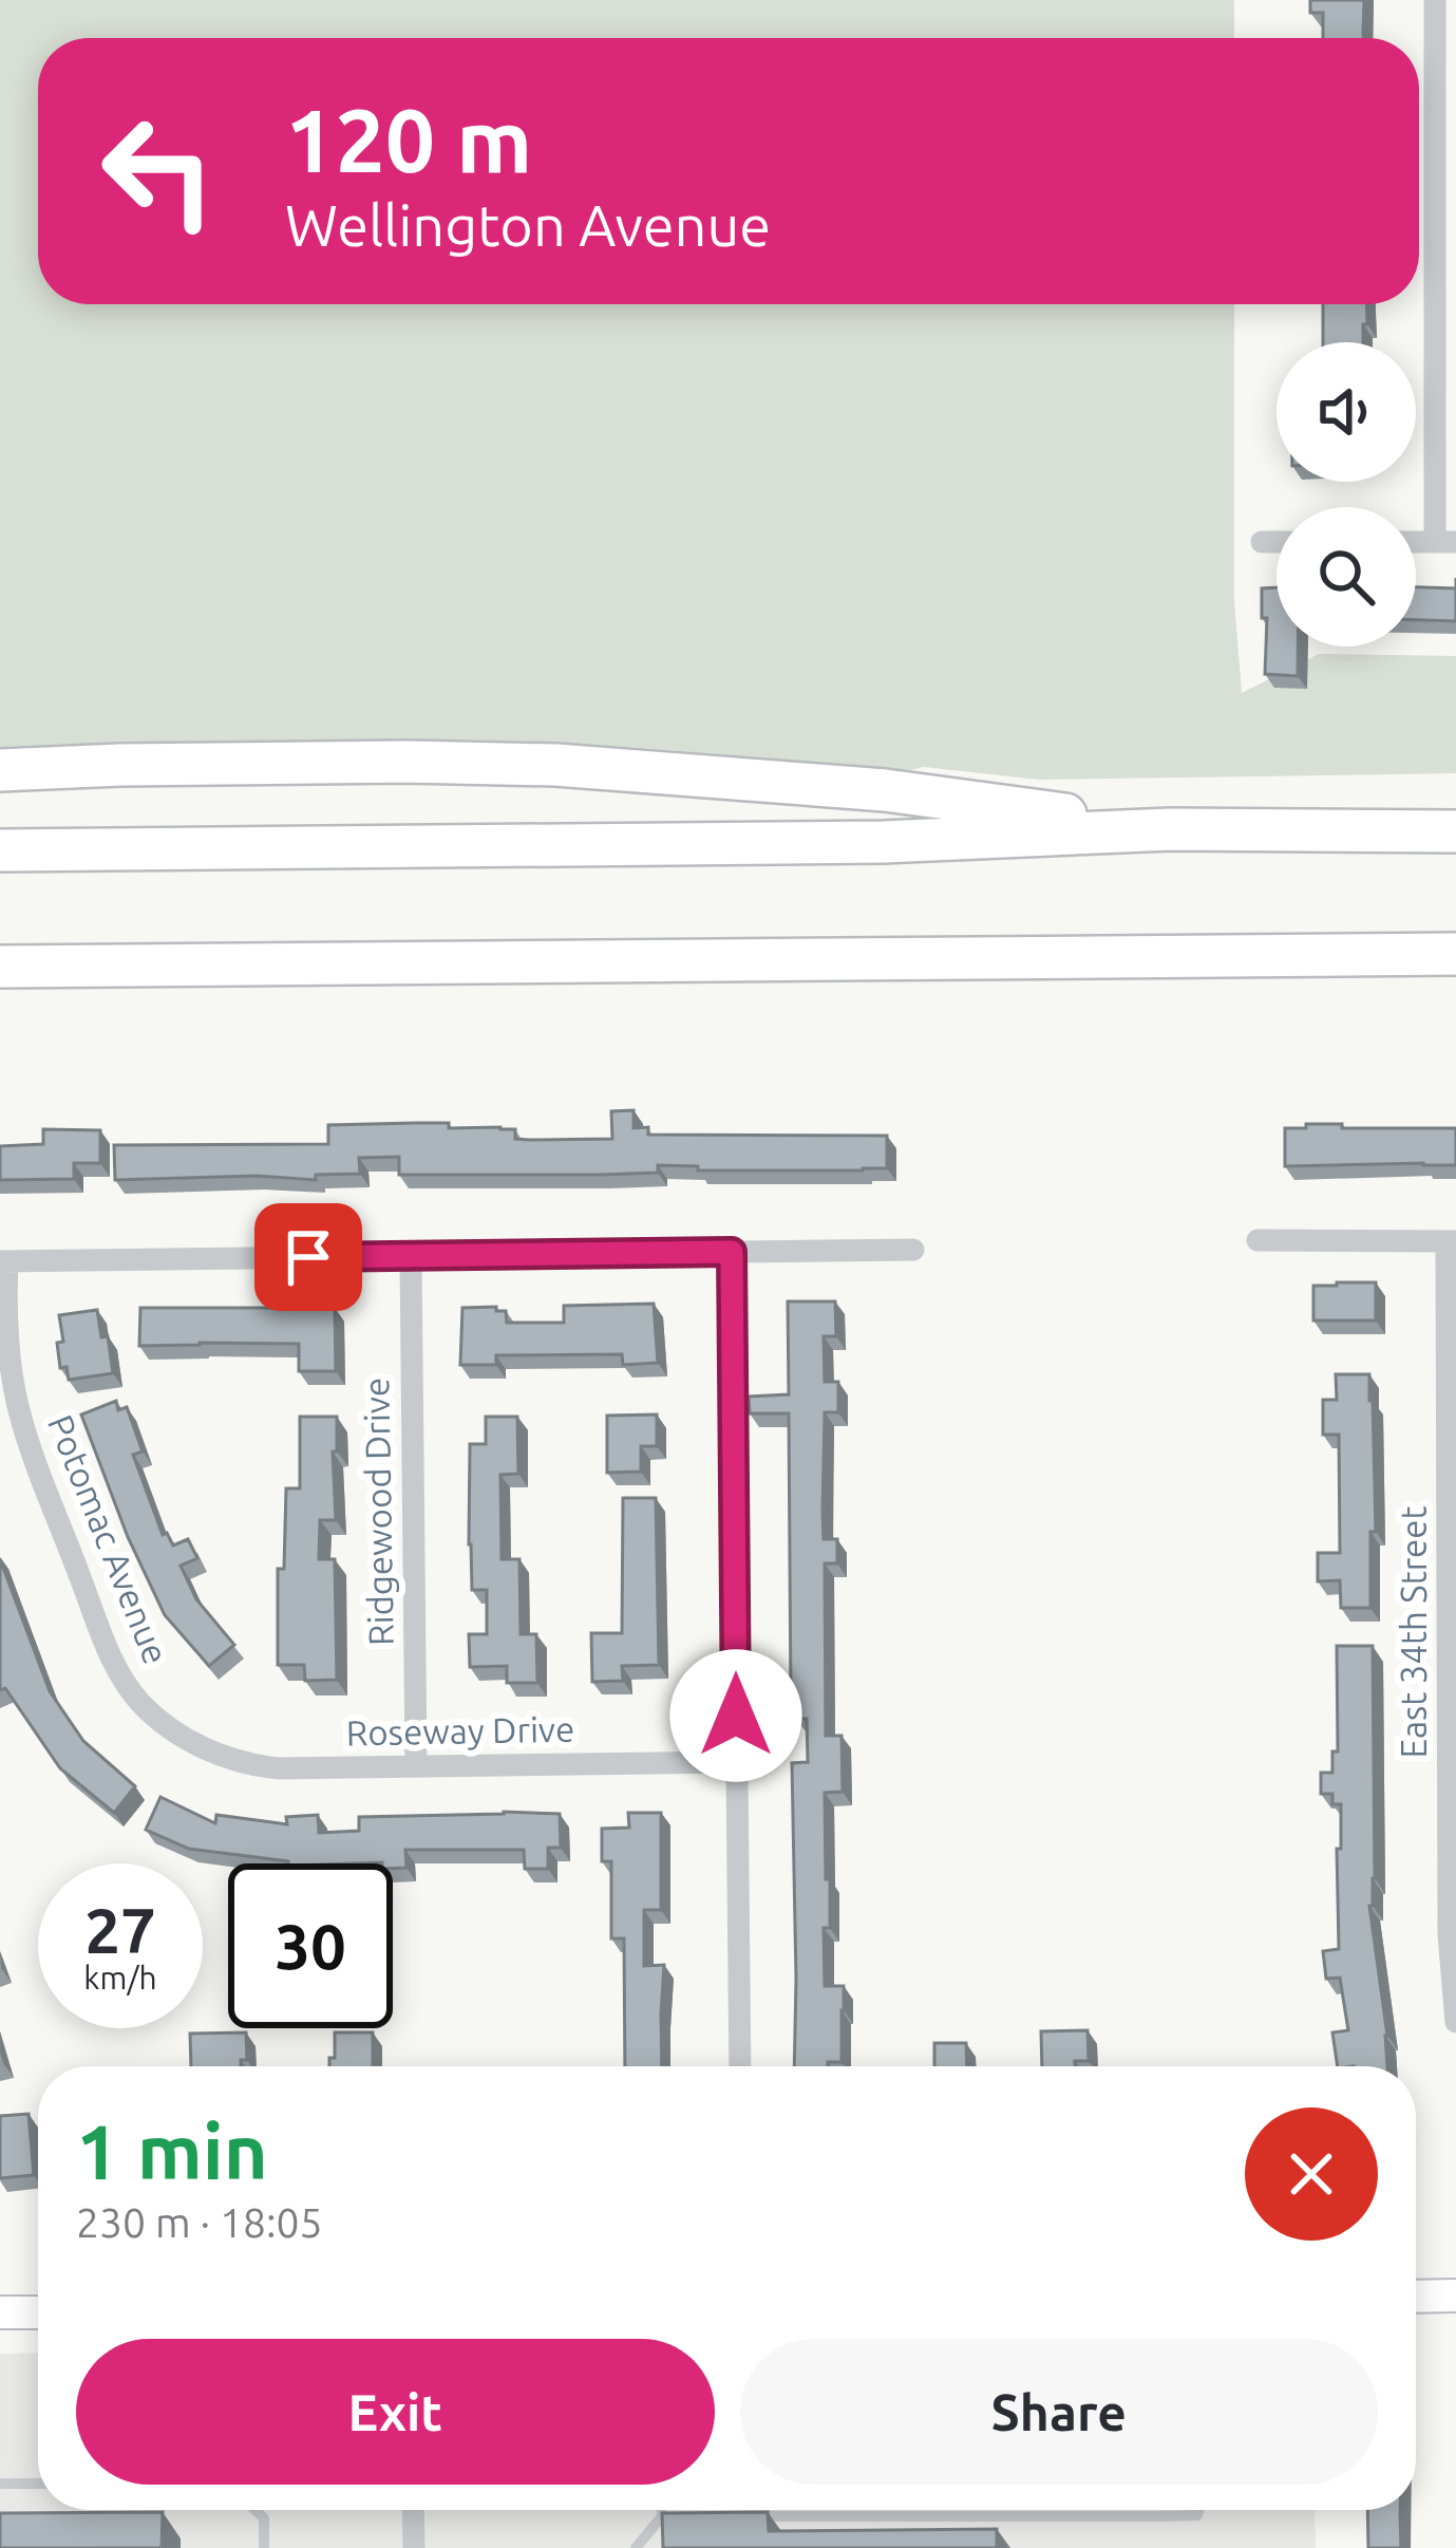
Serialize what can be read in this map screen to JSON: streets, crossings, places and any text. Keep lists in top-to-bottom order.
{
  "streets": {
    "street": [
      "Ridgewood Drive",
      "Potomac Avenue",
      "East 34th Street",
      "Roseway Drive"
    ]
  },
  "crossings": [
    ["Ridgewood Drive", "Roseway Drive"],
    ["Potomac Avenue", "Roseway Drive"]
  ],
  "page": {
    "turn": ["120 m", "Wellington Avenue"],
    "speed": "27 km/h",
    "limit": "30",
    "heading": ["1 min", "230 m · 18:05"],
    "buttons": ["Exit", "Share"]
  }
}
